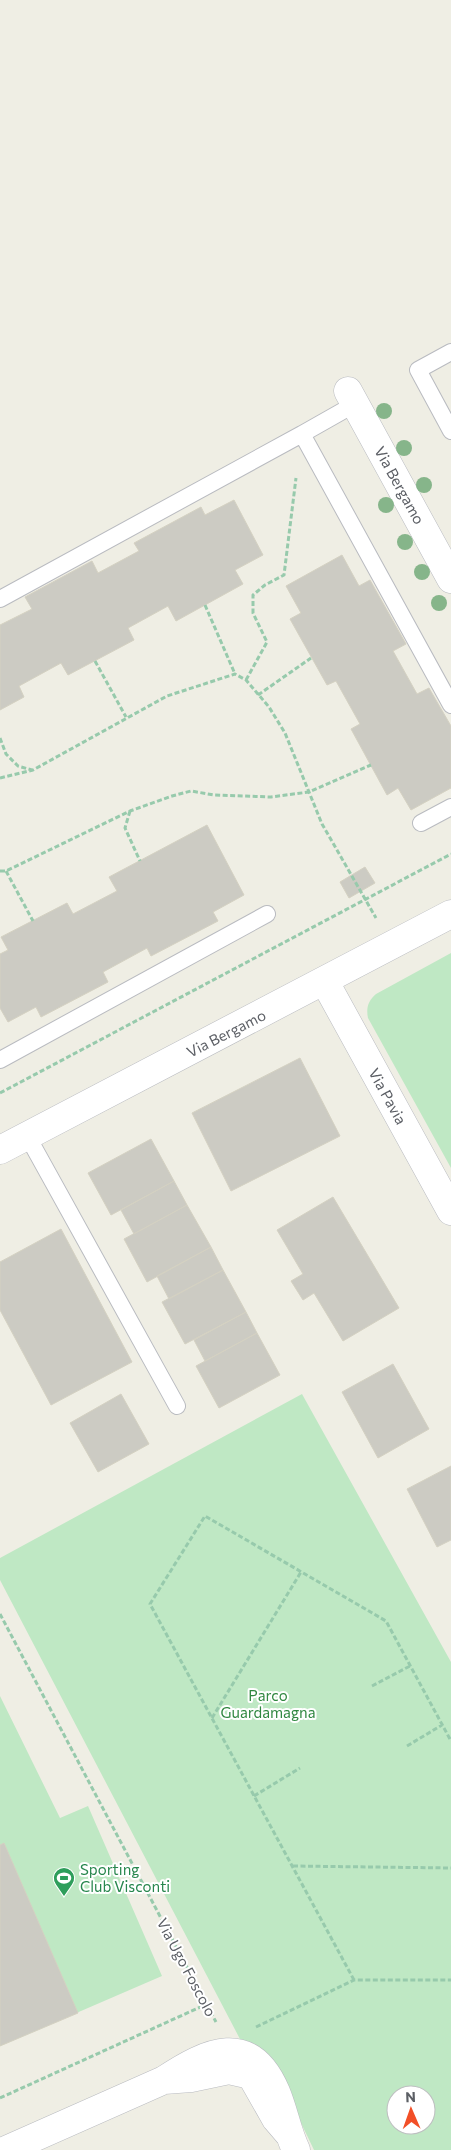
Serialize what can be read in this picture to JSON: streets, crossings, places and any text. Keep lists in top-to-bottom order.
{
  "streets": {
    "street": ["Via Bergamo", "Via Pavia"],
    "path": ["Via Ugo Foscolo"]
  },
  "crossings": [
    ["Via Bergamo", "Via Pavia"]
  ],
  "parks": ["Parco Guardamagna"],
  "places": {
    "sports": ["Sporting Club Visconti"]
  },
  "north": "top"
}
